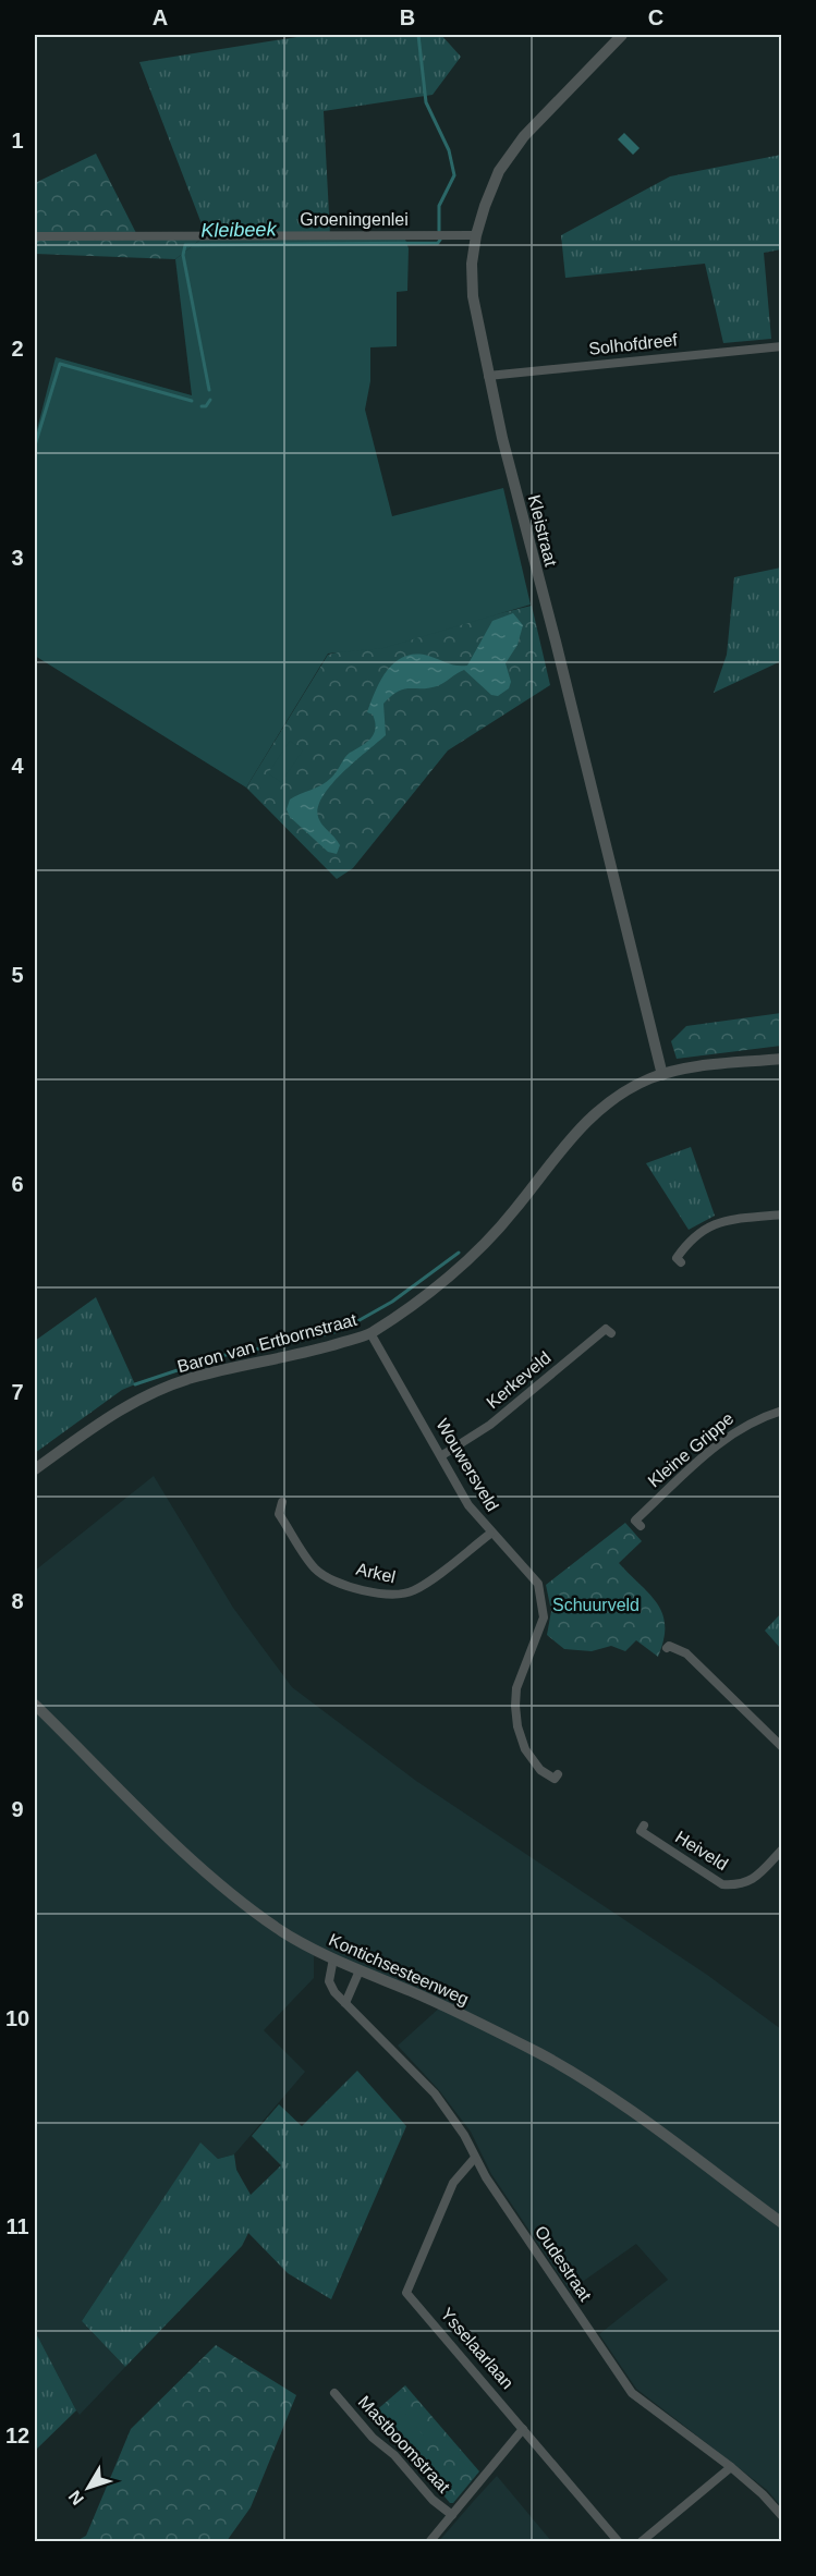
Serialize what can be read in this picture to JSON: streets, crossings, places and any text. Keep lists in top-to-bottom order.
{
  "streets": {
    "street": [
      "Groeningenlei",
      "Solhofdreef",
      "Kleistraat",
      "Baron van Ertbornstraat",
      "Kerkeveld",
      "Kleine Grippe",
      "Wouwersveld",
      "Arkel",
      "Heiveld",
      "Kontichsesteenweg",
      "Oudestraat",
      "Ysselaarlaan",
      "Mastboomstraat"
    ]
  },
  "crossings": [
    ["Groeningenlei", "Kleistraat"],
    ["Solhofdreef", "Kleistraat"],
    ["Kleistraat", "Baron van Ertbornstraat"],
    ["Baron van Ertbornstraat", "Wouwersveld"],
    ["Kerkeveld", "Wouwersveld"],
    ["Wouwersveld", "Arkel"],
    ["Kontichsesteenweg", "Oudestraat"],
    ["Oudestraat", "Ysselaarlaan"],
    ["Ysselaarlaan", "Mastboomstraat"]
  ],
  "water": ["Kleibeek"],
  "parks": ["Schuurveld"],
  "north": "bottom left",
  "grid": {
    "columns": ["A", "B", "C"],
    "rows": [
      "1",
      "2",
      "3",
      "4",
      "5",
      "6",
      "7",
      "8",
      "9",
      "10",
      "11",
      "12"
    ]
  }
}
